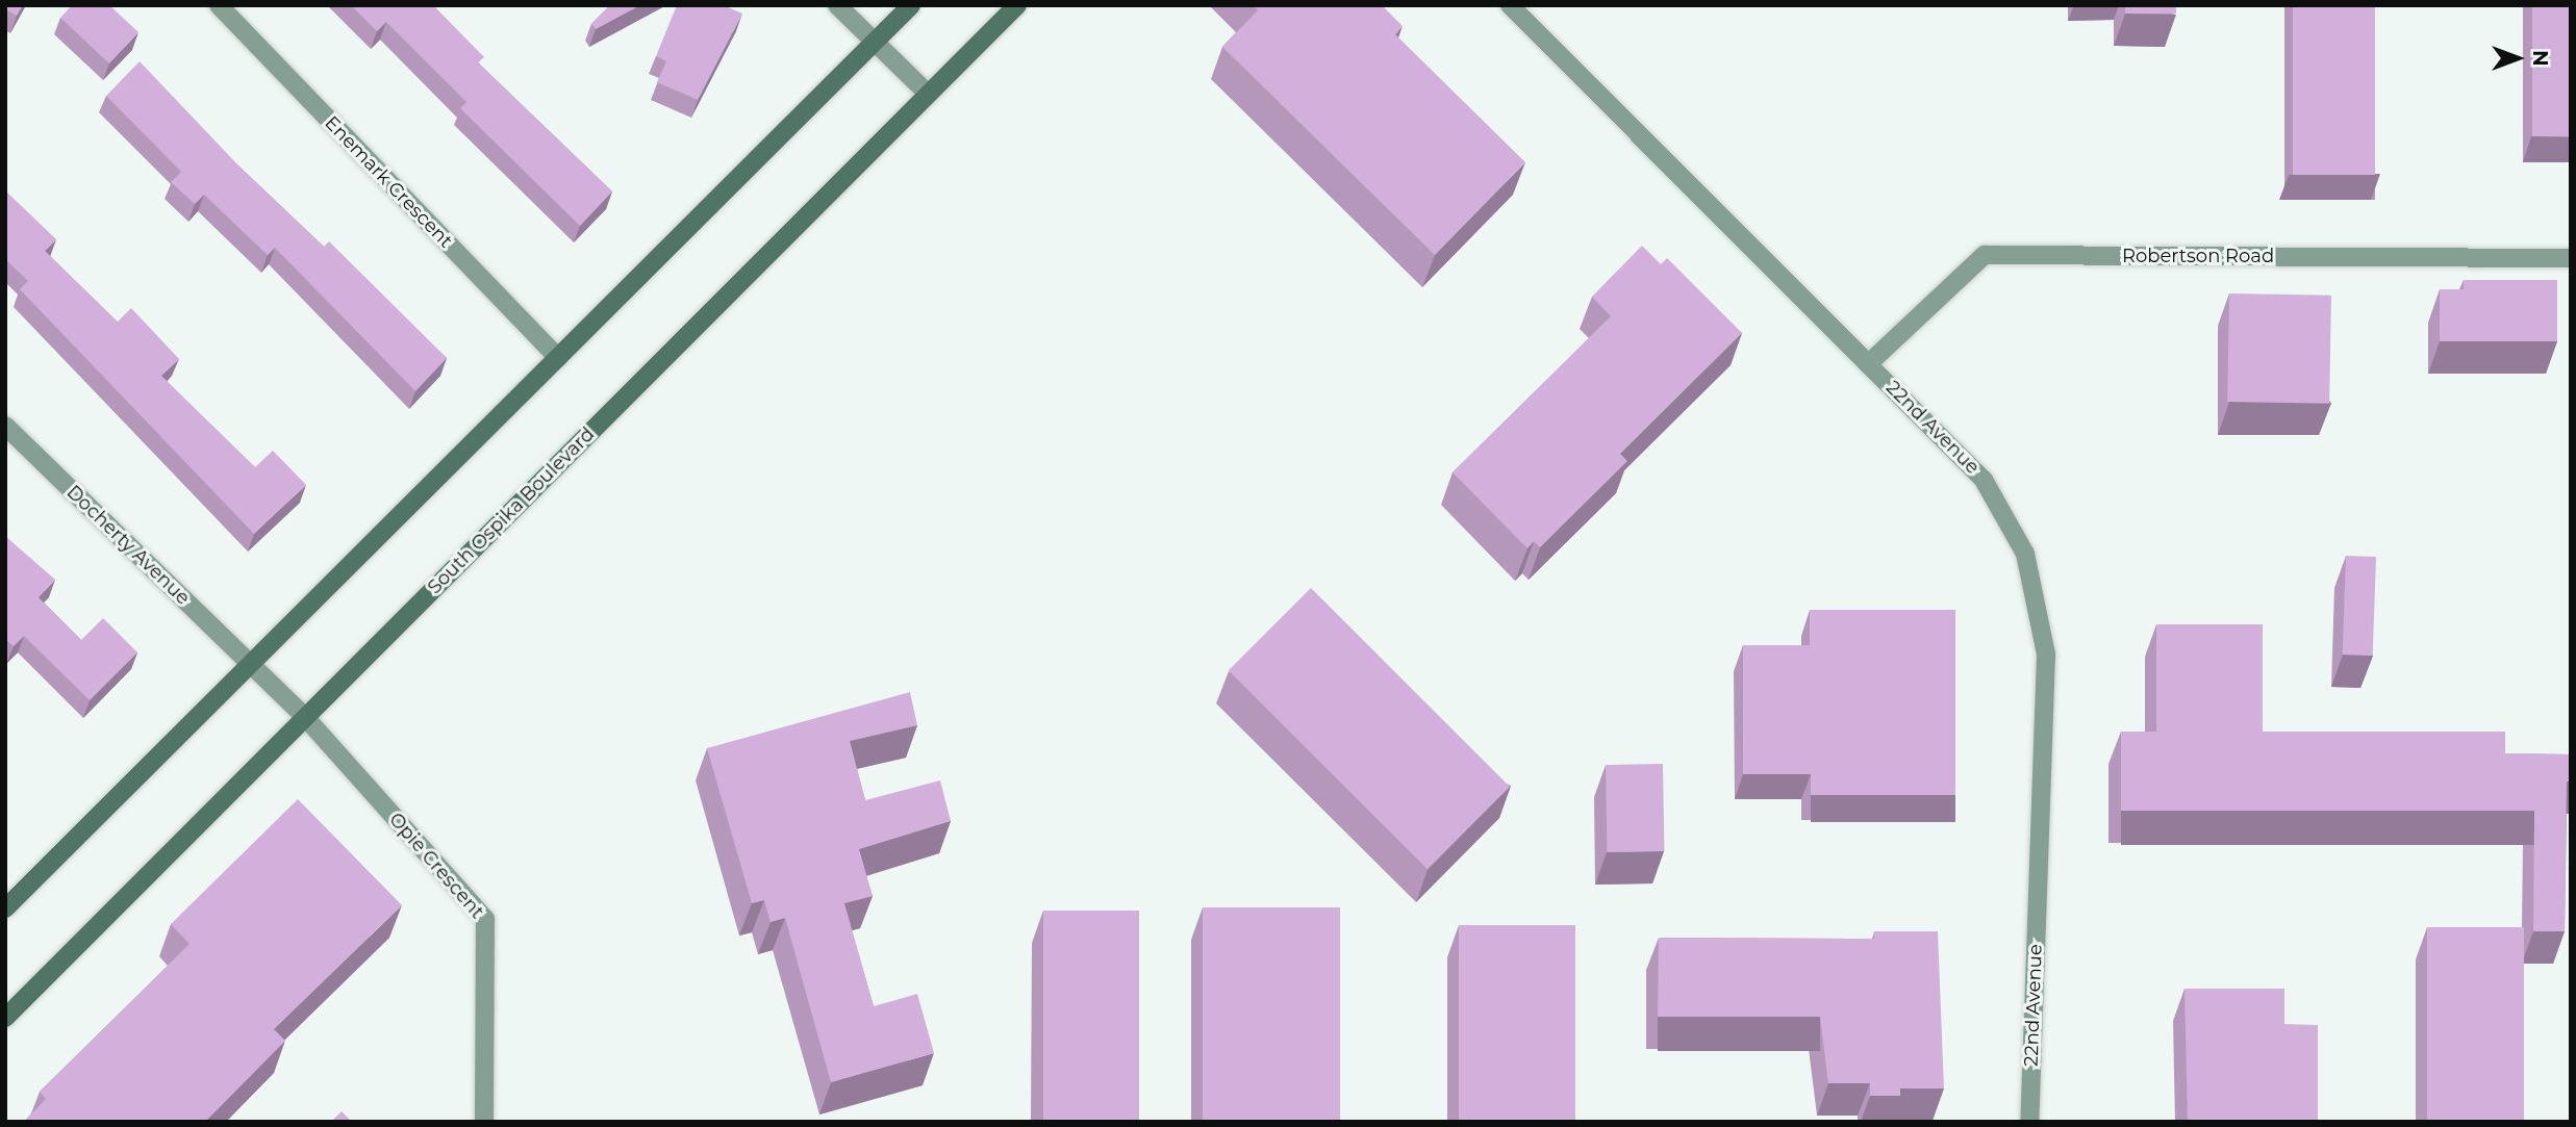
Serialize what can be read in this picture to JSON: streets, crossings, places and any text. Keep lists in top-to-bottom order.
{
  "streets": {
    "main road": ["South Ospika Boulevard"],
    "street": [
      "Enemark Crescent",
      "Robertson Road",
      "22nd Avenue",
      "Docherty Avenue",
      "Opie Crescent"
    ]
  },
  "crossings": [
    ["Robertson Road", "22nd Avenue"],
    ["South Ospika Boulevard", "Opie Crescent"],
    ["Docherty Avenue", "Opie Crescent"]
  ],
  "north": "right"
}
